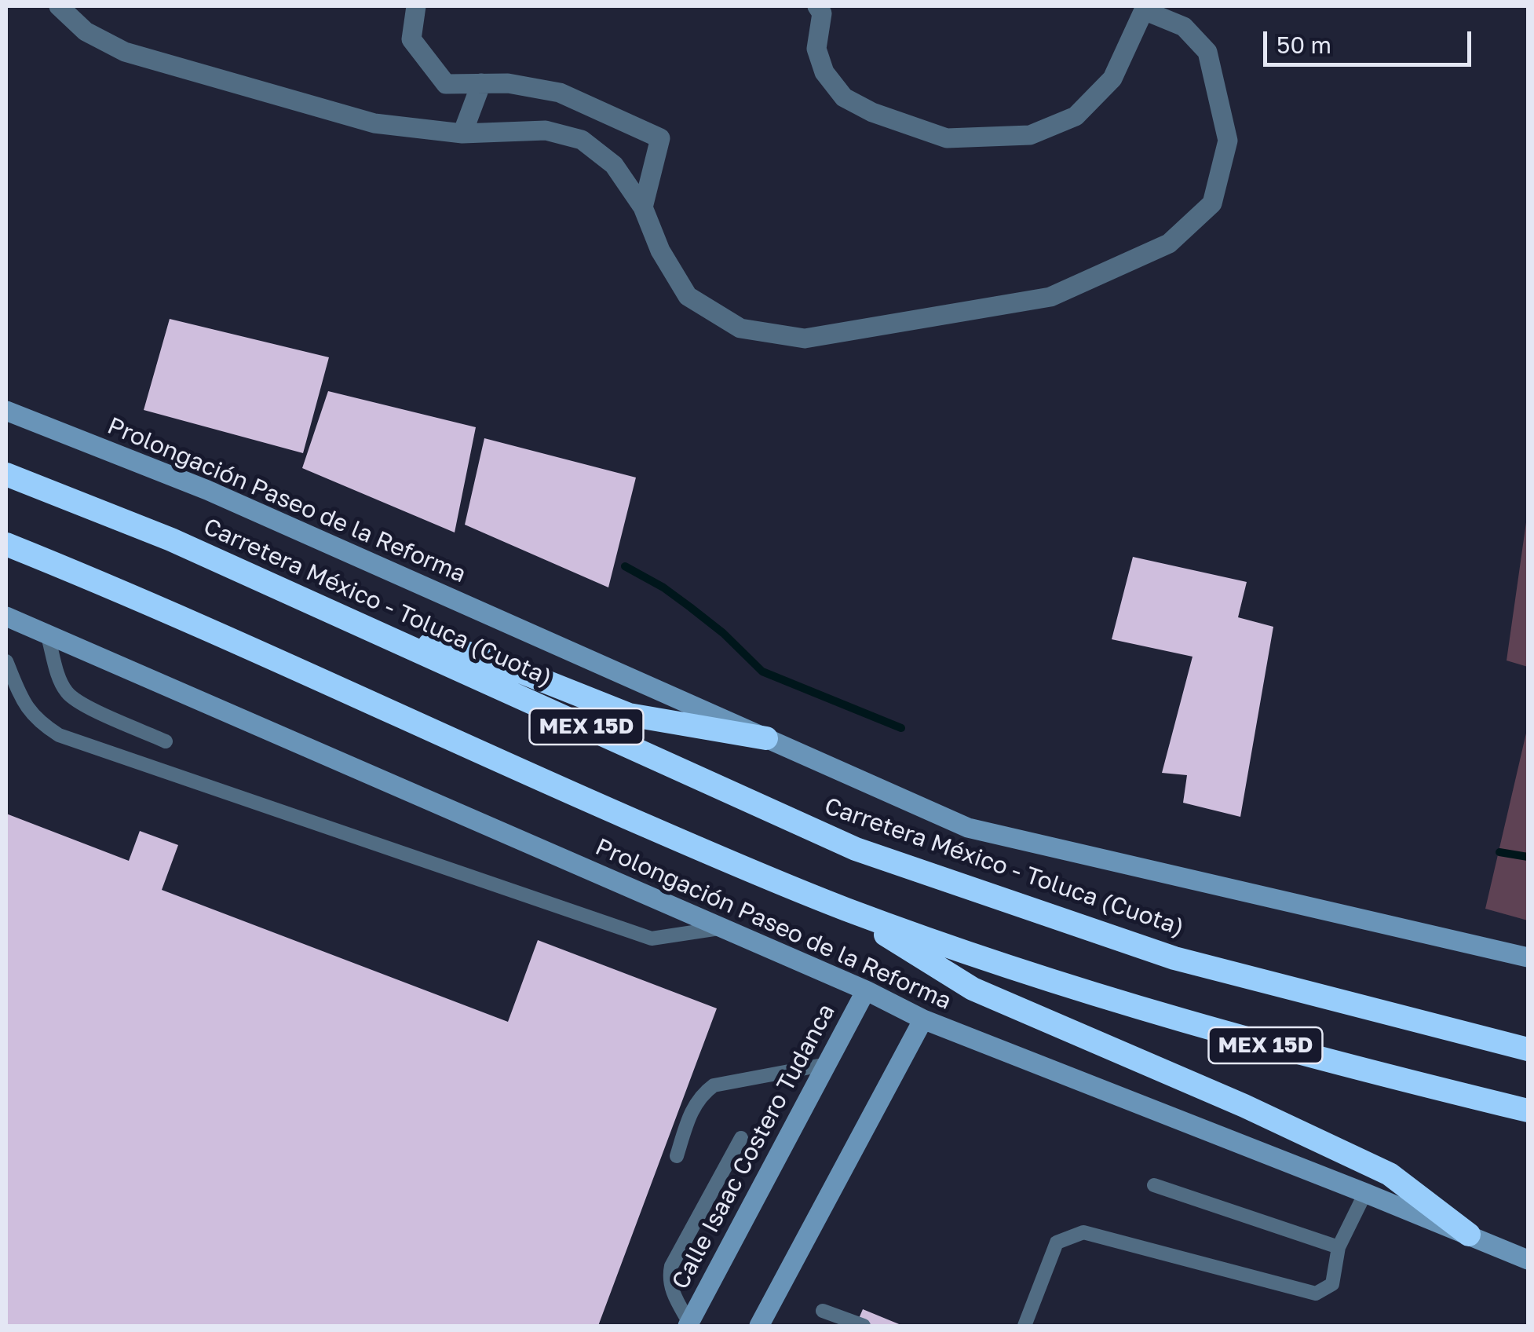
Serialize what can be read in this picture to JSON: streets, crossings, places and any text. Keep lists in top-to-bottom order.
{
  "streets": {
    "highway": ["Carretera México - Toluca (Cuota)", "MEX 15D"],
    "main road": ["Prolongación Paseo de la Reforma", "Calle Isaac Costero Tudanca"]
  },
  "crossings": [
    ["Prolongación Paseo de la Reforma", "Calle Isaac Costero Tudanca"]
  ],
  "scale_bar": "50 m"
}
